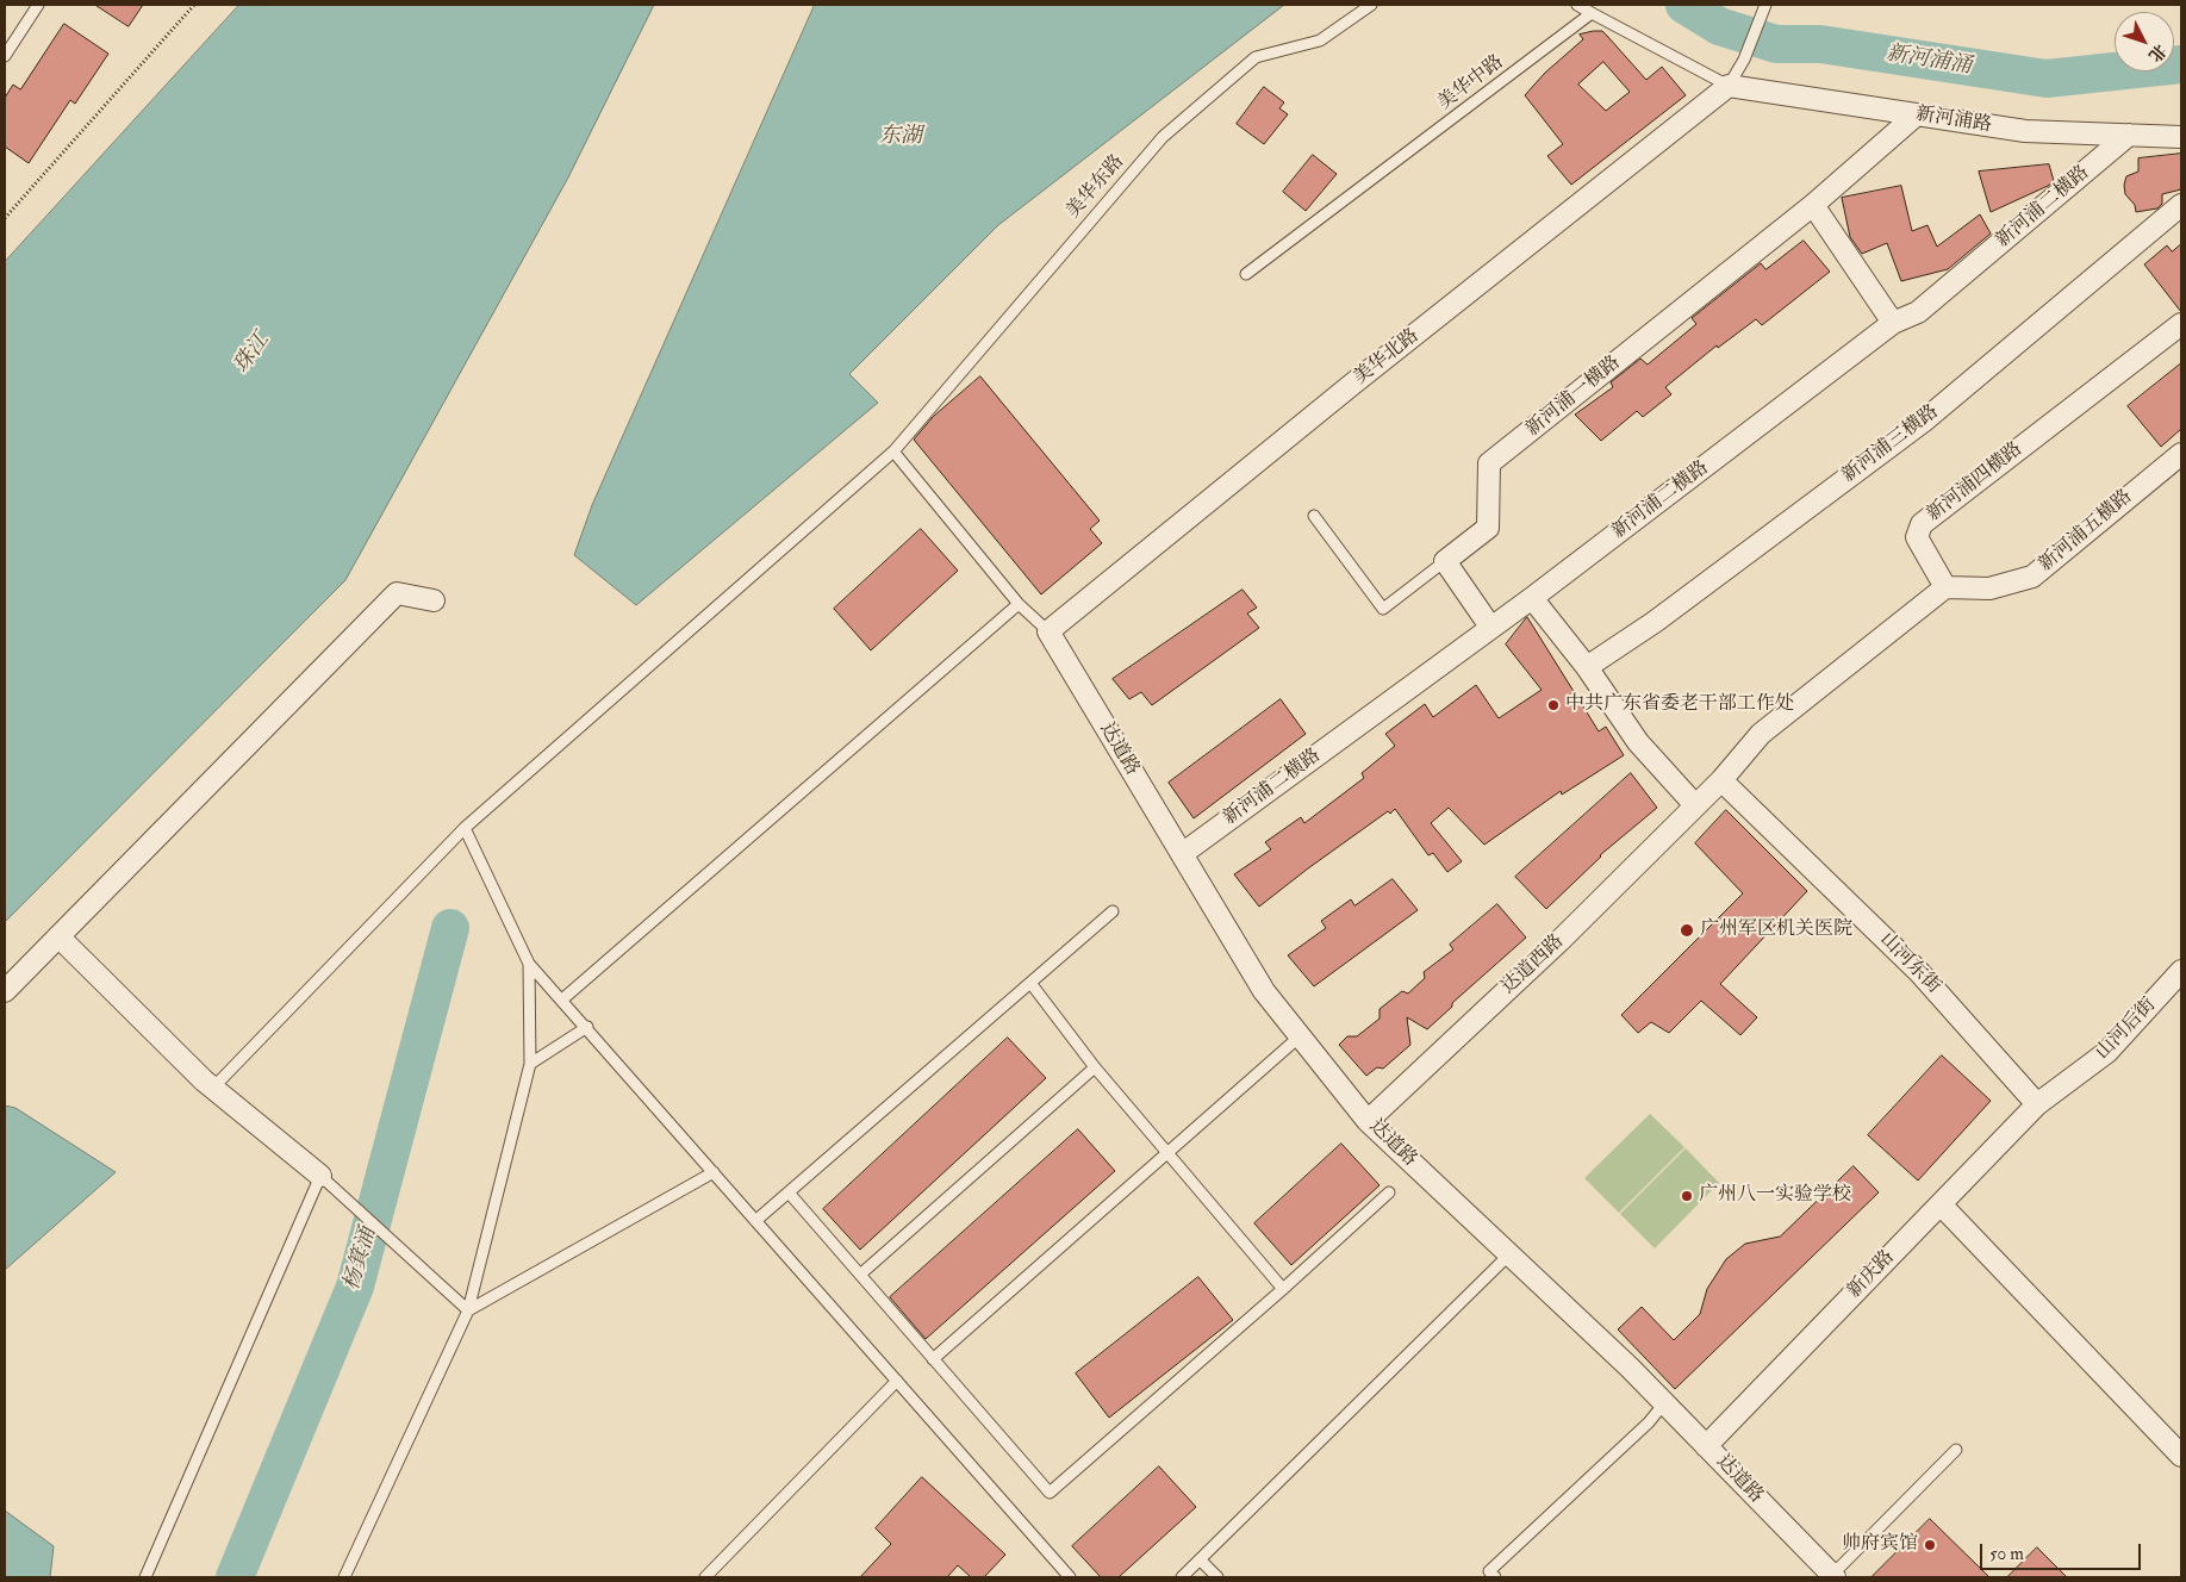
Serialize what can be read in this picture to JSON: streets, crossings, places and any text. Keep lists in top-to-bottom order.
{
  "streets": {
    "street": [
      "新河浦路",
      "新河浦二横路",
      "美华北路",
      "新河浦一横路",
      "新河浦三横路",
      "新河浦四横路",
      "新河浦五横路",
      "达道路",
      "山河东街",
      "达道西路",
      "山河后街",
      "新庆路"
    ],
    "lane": ["美华中路", "美华东路"]
  },
  "crossings": [
    ["新河浦路", "新河浦二横路"],
    ["新河浦路", "美华北路"],
    ["新河浦二横路", "达道路"],
    ["美华北路", "达道路"],
    ["新河浦四横路", "新河浦五横路"],
    ["达道路", "达道西路"],
    ["达道路", "新庆路"],
    ["山河东街", "山河后街"],
    ["山河东街", "新庆路"],
    ["山河后街", "新庆路"]
  ],
  "water": [
    "新河浦涌",
    "东湖",
    "珠江",
    "杨箕涌"
  ],
  "places": [
    "中共广东省委老干部工作处",
    "广州军区机关医院",
    "广州八一实验学校",
    "帅府宾馆"
  ],
  "scale_bar": "50 m",
  "north": "bottom right"
}
